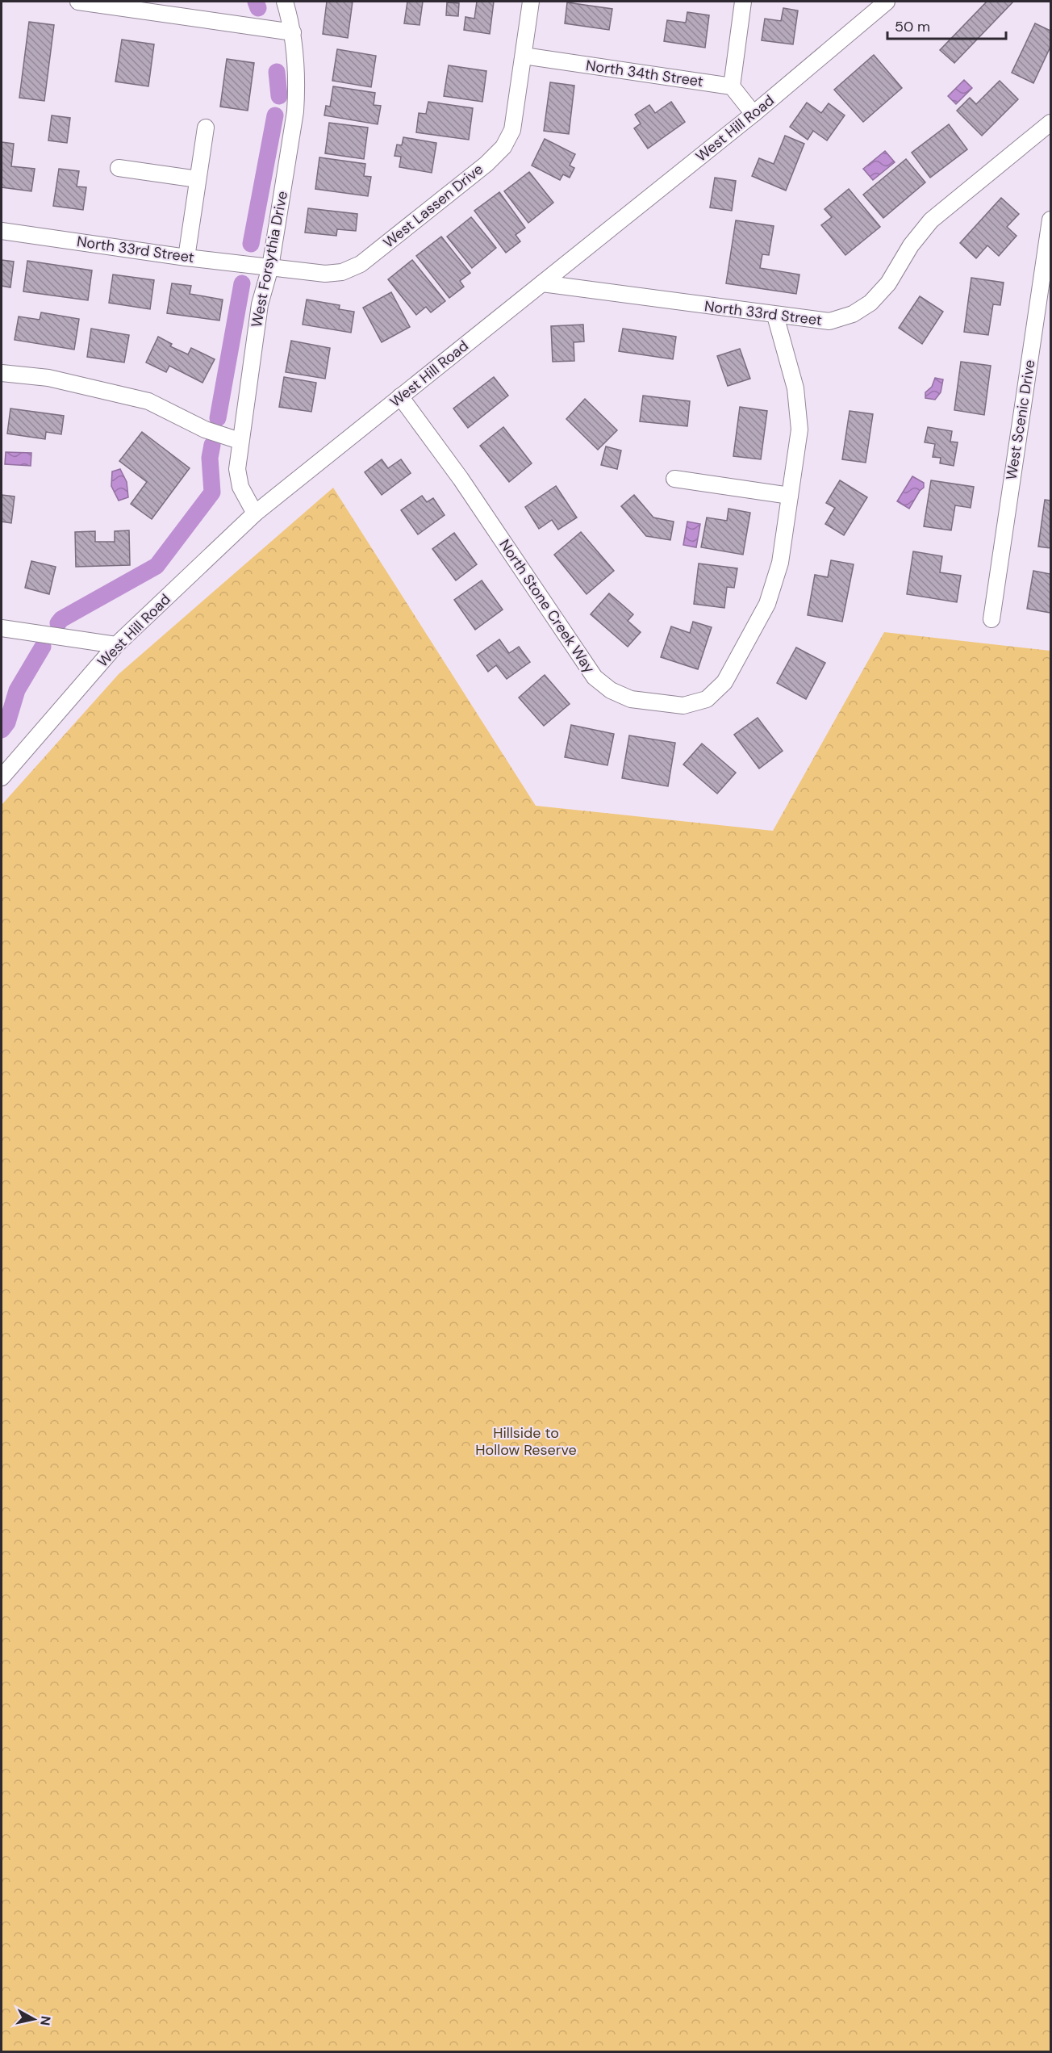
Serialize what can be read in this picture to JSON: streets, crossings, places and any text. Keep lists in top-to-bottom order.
{
  "streets": {
    "street": [
      "North 34th Street",
      "West Hill Road",
      "West Lassen Drive",
      "North 33rd Street",
      "West Forsythia Drive",
      "West Scenic Drive",
      "North Stone Creek Way"
    ]
  },
  "crossings": [
    ["North 34th Street", "West Lassen Drive"],
    ["West Hill Road", "North 33rd Street"],
    ["West Hill Road", "West Forsythia Drive"],
    ["West Hill Road", "North Stone Creek Way"],
    ["West Lassen Drive", "North 33rd Street"],
    ["West Lassen Drive", "West Forsythia Drive"],
    ["North 33rd Street", "West Forsythia Drive"],
    ["North 33rd Street", "North Stone Creek Way"]
  ],
  "parks": ["Hillside to Hollow Reserve"],
  "scale_bar": "50 m",
  "north": "right"
}
